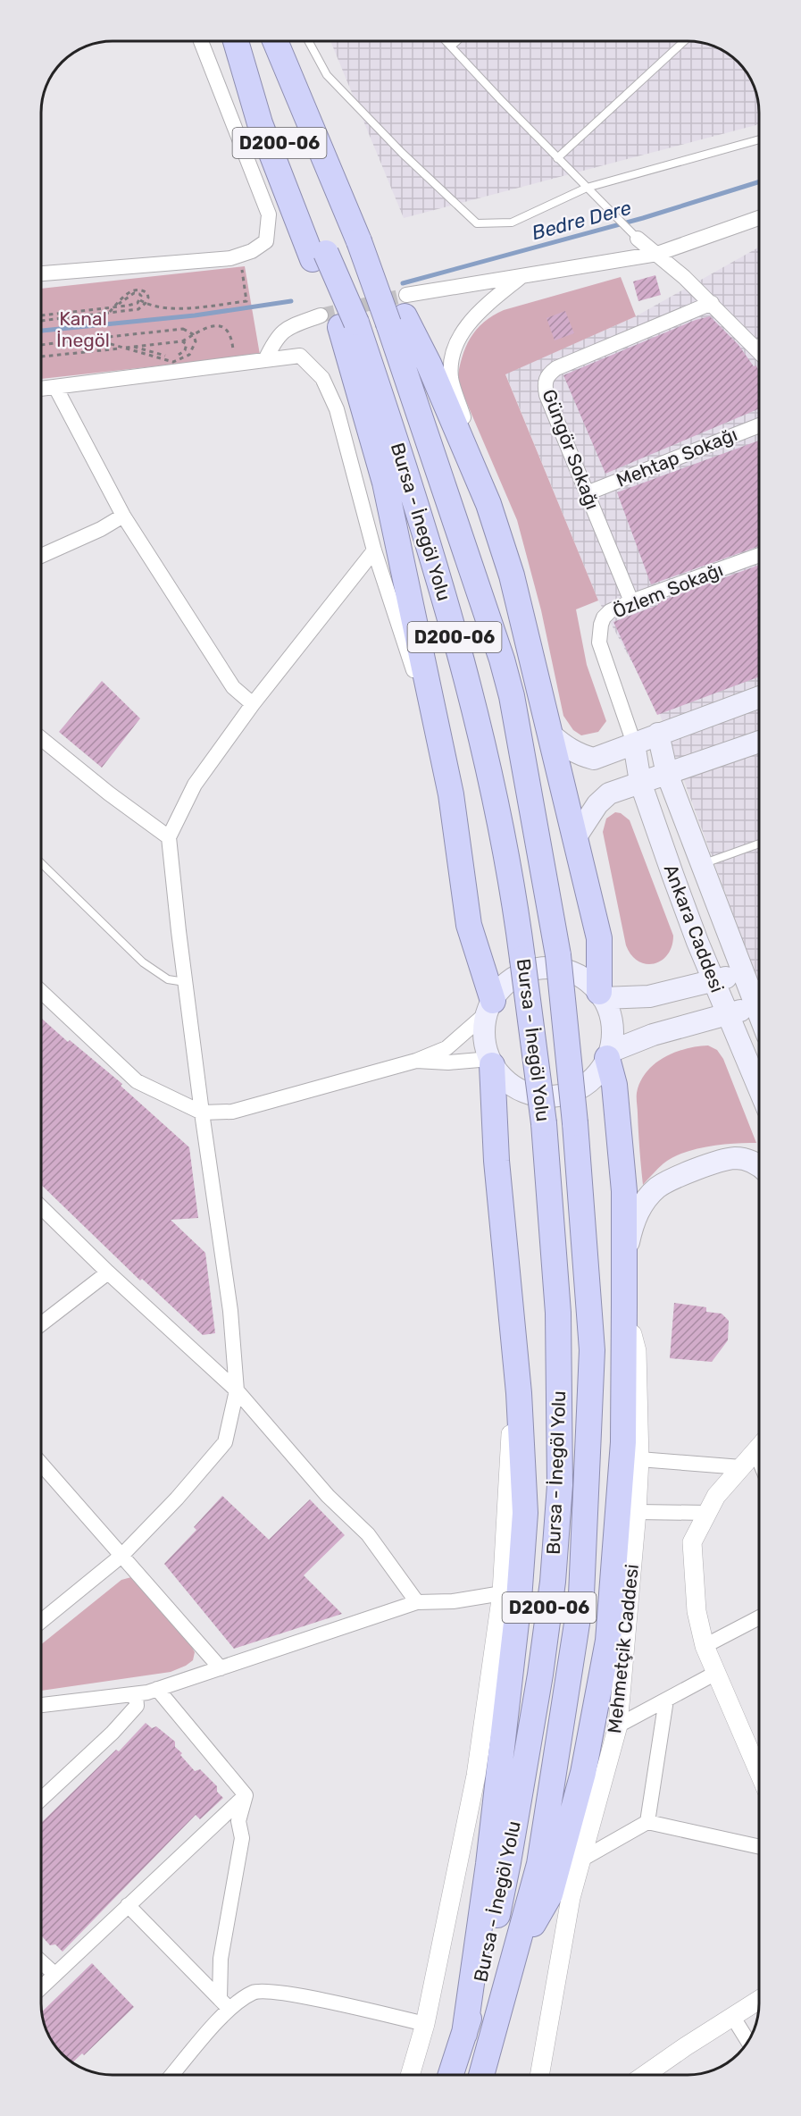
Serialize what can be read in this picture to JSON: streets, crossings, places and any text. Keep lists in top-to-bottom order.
{
  "streets": {
    "highway": ["D200-06", "Bursa - İnegöl Yolu"],
    "main road": ["Ankara Caddesi"],
    "street": [
      "Güngör Sokağı",
      "Mehtap Sokağı",
      "Özlem Sokağı",
      "Mehmetçik Caddesi"
    ]
  },
  "crossings": [
    ["Güngör Sokağı", "Mehtap Sokağı"],
    ["Güngör Sokağı", "Özlem Sokağı"],
    ["Özlem Sokağı", "Ankara Caddesi"]
  ],
  "water": ["Bedre Dere"],
  "parks": ["Kanal İnegöl"]
}
